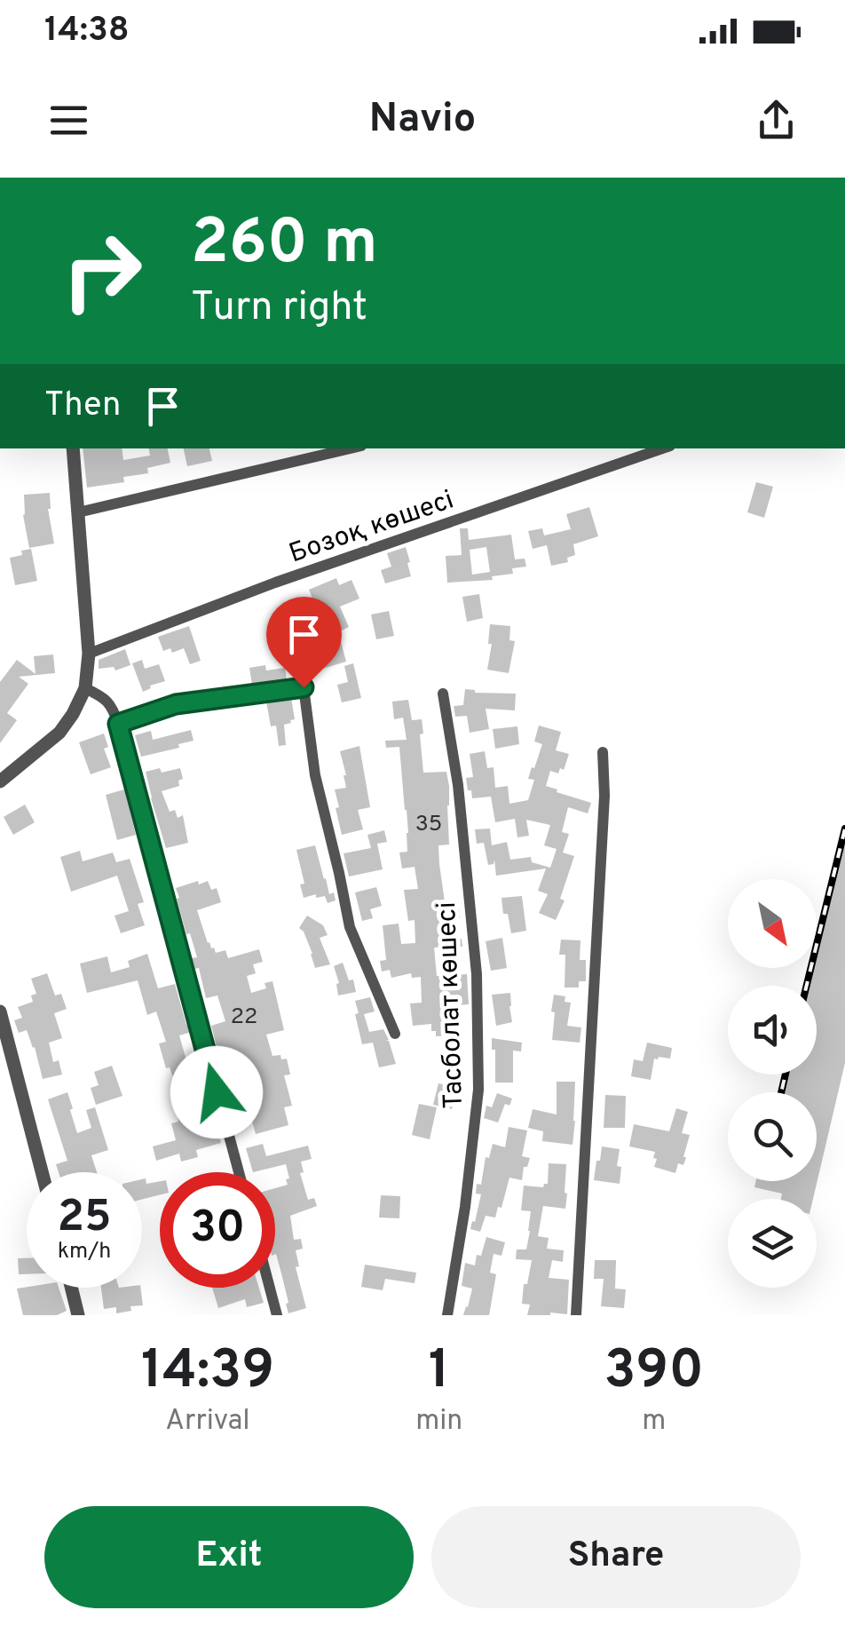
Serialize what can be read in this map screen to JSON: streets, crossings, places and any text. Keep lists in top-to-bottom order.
{
  "streets": {
    "street": ["Бозоқ көшесі", "Тасболат көшесі"]
  },
  "house_numbers": ["35", "22"],
  "north": "bottom right",
  "page": {
    "status": "14:38",
    "header": "Navio",
    "turn": ["260 m", "Turn right"],
    "then": "Then",
    "speed": "25 km/h",
    "limit": "30",
    "eta": [
      "14:39",
      "Arrival",
      "1",
      "min",
      "390",
      "m"
    ],
    "buttons": ["Exit", "Share"]
  }
}
